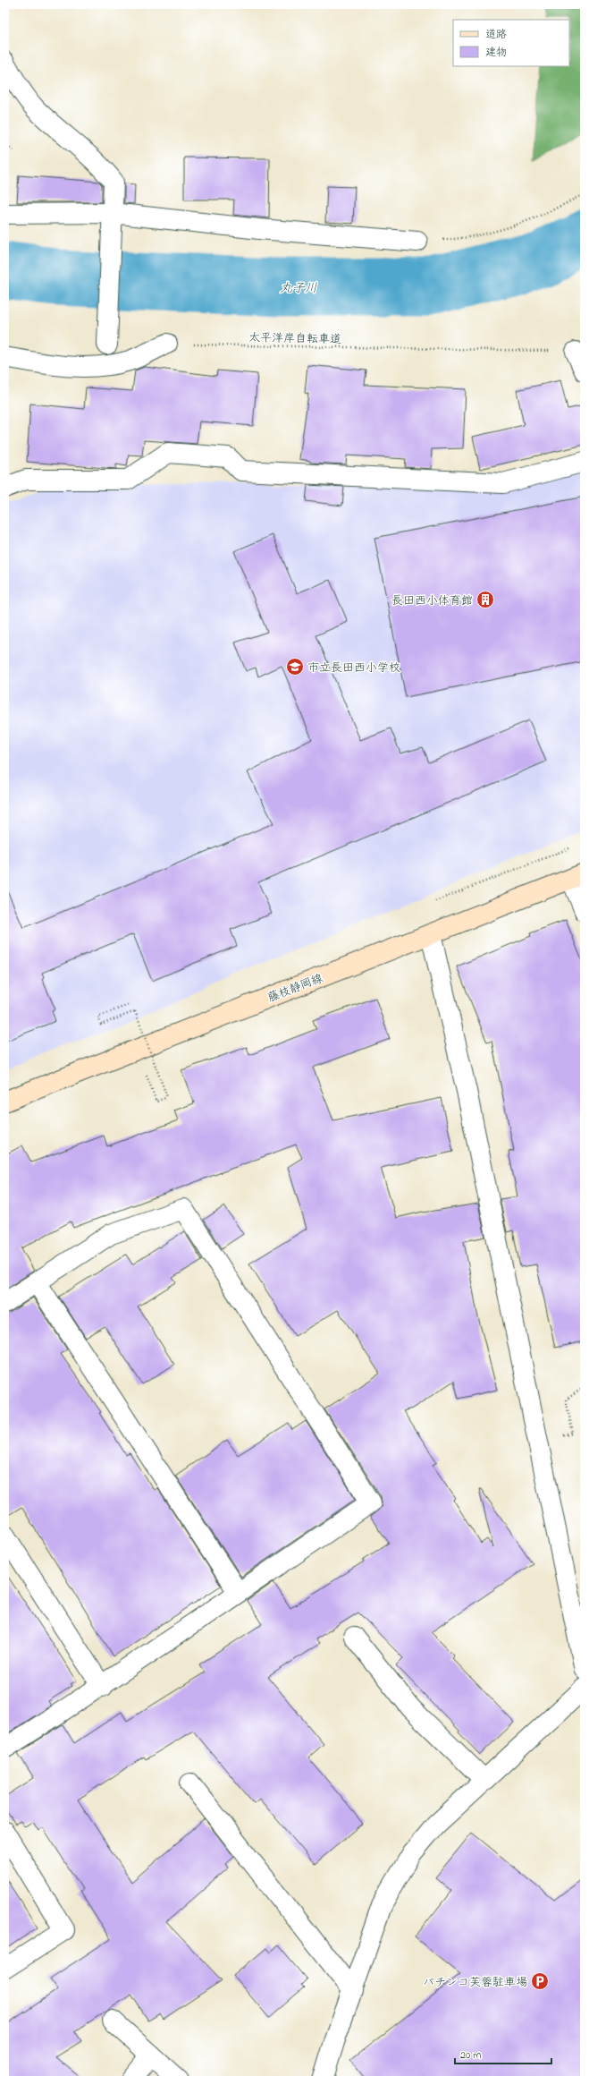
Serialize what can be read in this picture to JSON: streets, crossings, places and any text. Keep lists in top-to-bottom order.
{
  "streets": {
    "main road": ["藤枝静岡線"],
    "path": ["太平洋岸自転車道"]
  },
  "water": ["丸子川"],
  "places": {
    "building": ["長田西小体育館"],
    "school or university": ["市立長田西小学校"],
    "parking": ["パチンコ芙蓉駐車場"]
  },
  "legend": ["道路", "建物"],
  "scale_bar": "20 m"
}
